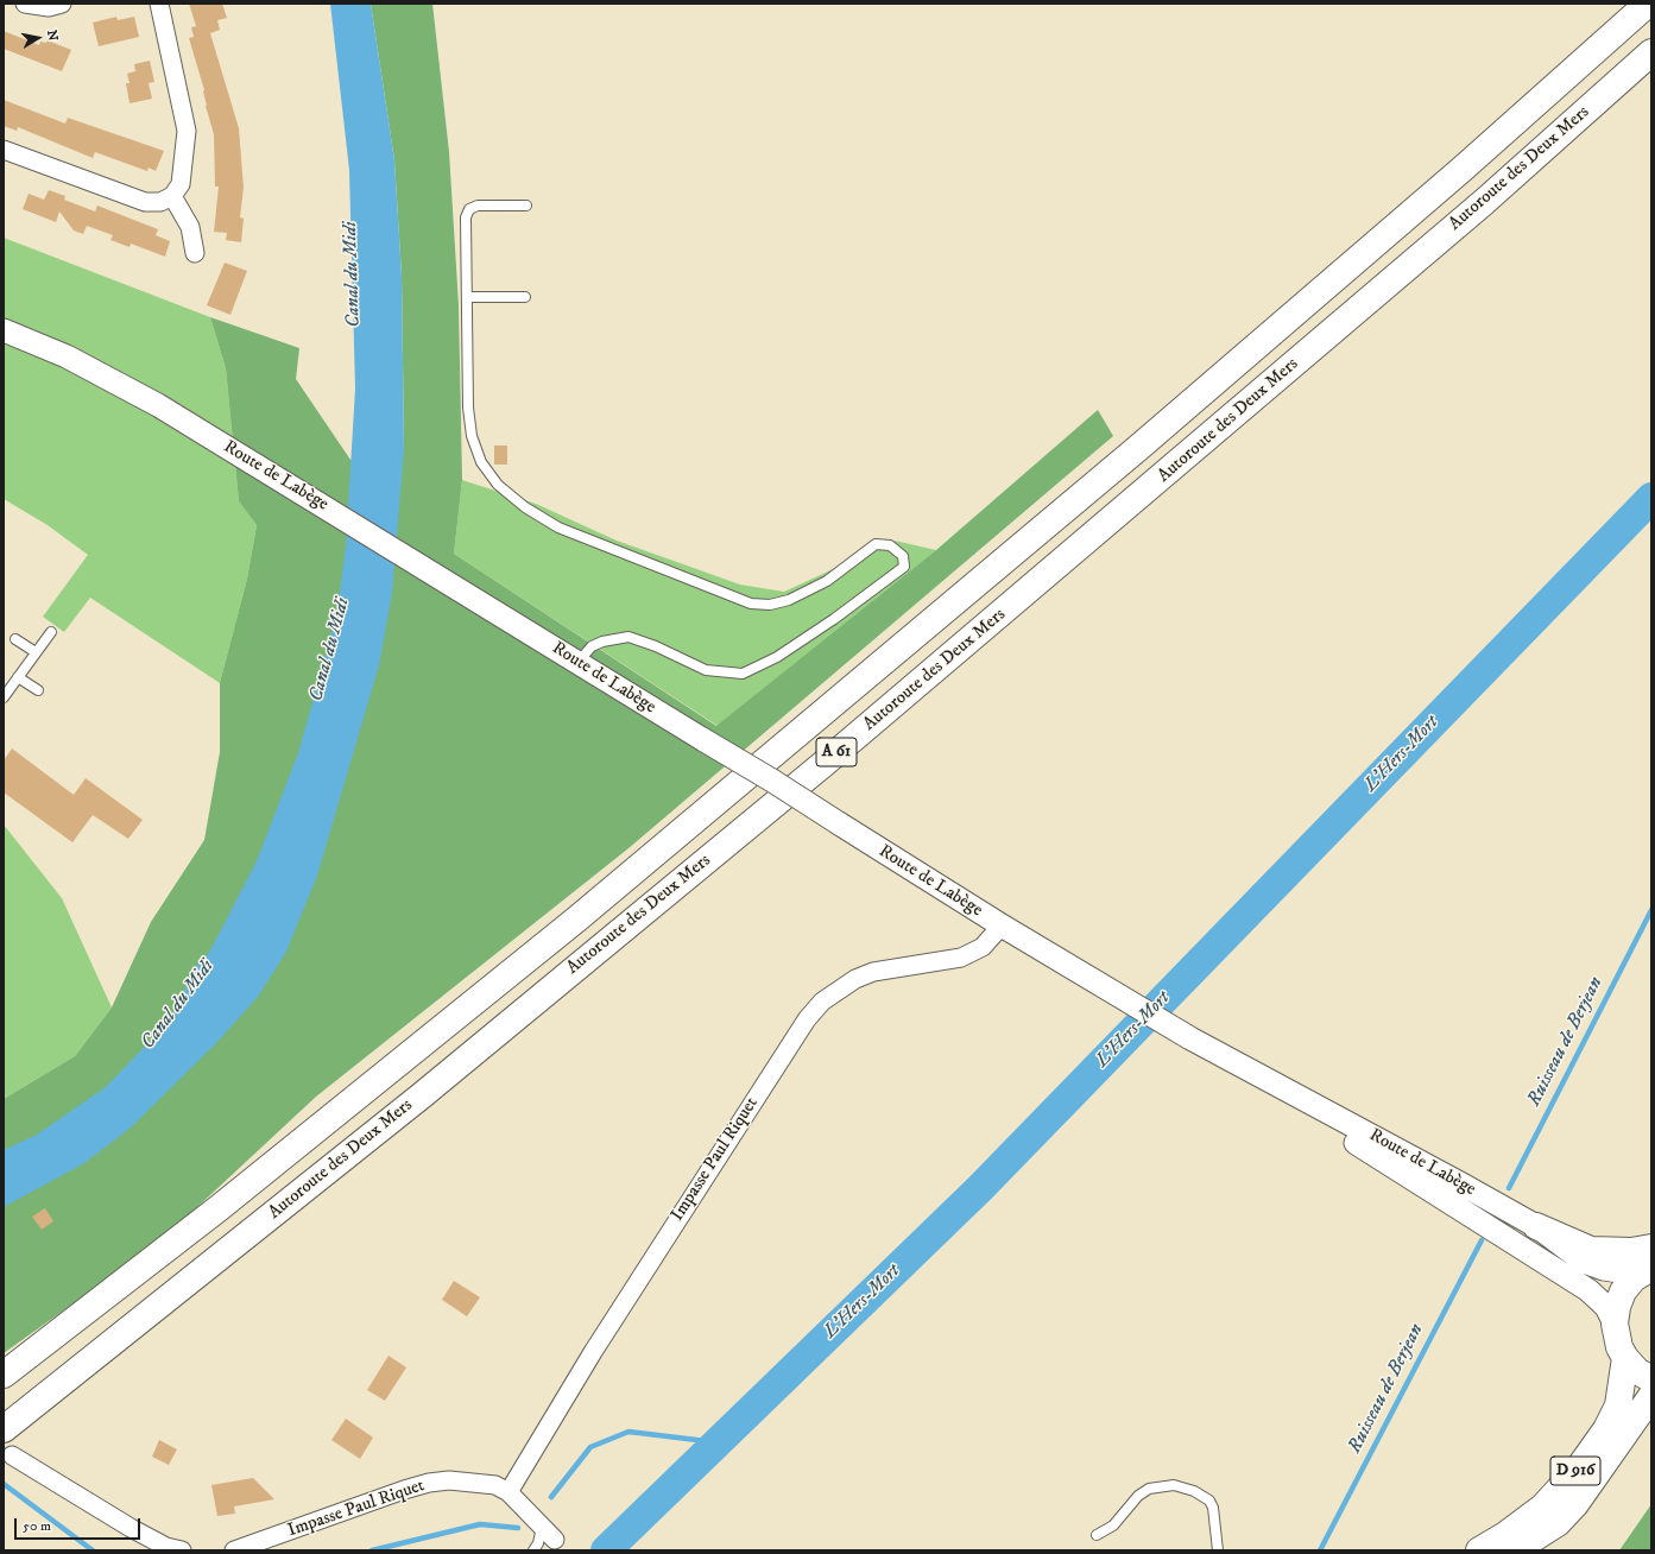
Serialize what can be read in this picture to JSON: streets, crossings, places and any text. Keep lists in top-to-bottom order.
{
  "streets": {
    "main road": ["Autoroute des Deux Mers", "A 61", "D 916"],
    "street": ["Route de Labège", "Impasse Paul Riquet"]
  },
  "crossings": [
    ["Route de Labège", "Impasse Paul Riquet"]
  ],
  "water": ["Canal du Midi", "L'Hers-Mort", "Ruisseau de Berjean"],
  "scale_bar": "50 m",
  "north": "right"
}
